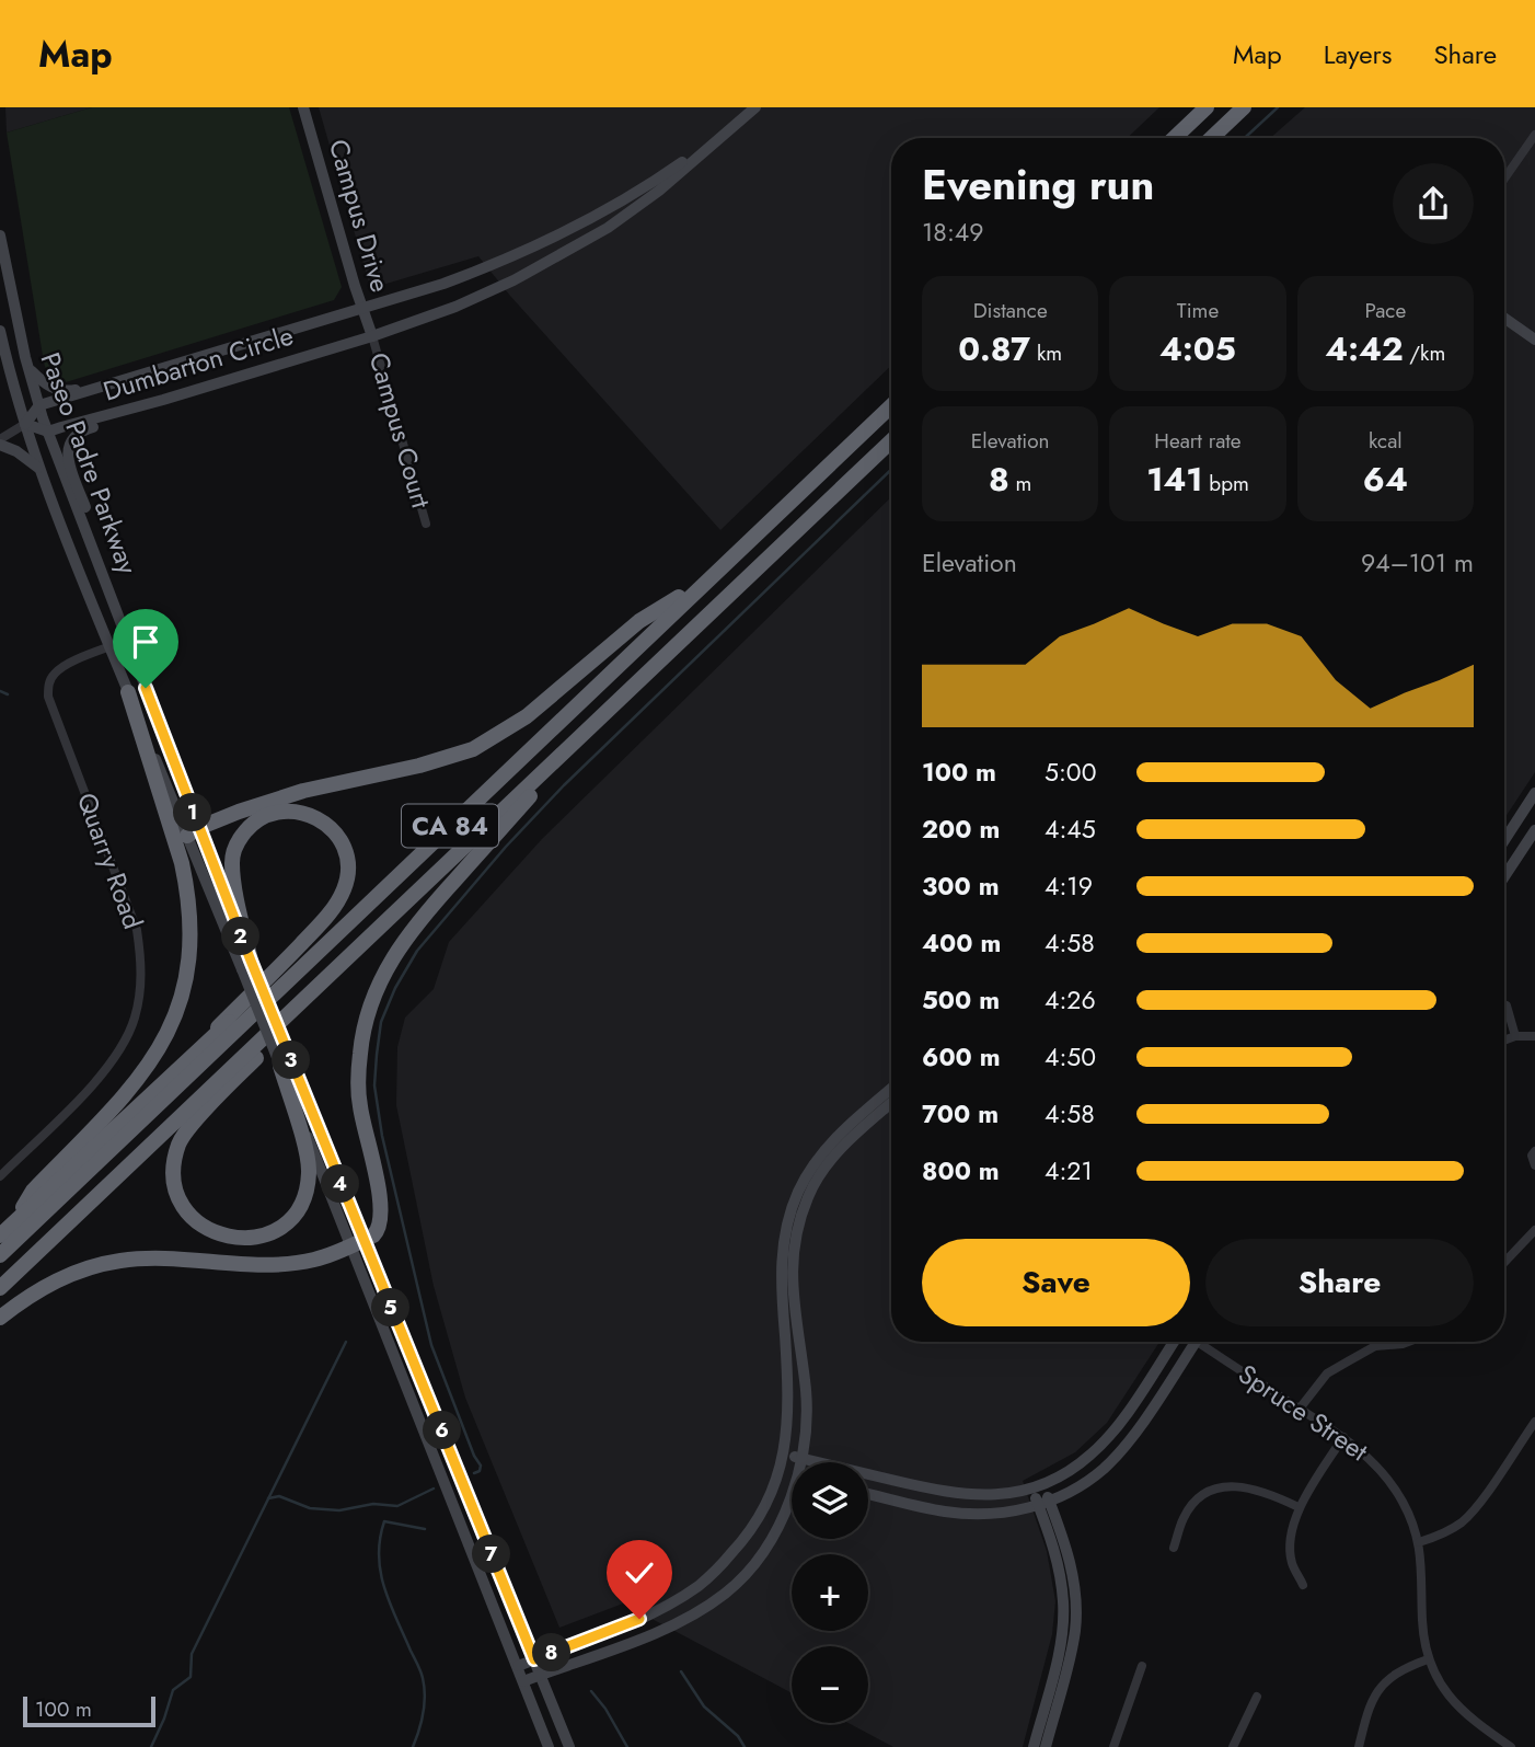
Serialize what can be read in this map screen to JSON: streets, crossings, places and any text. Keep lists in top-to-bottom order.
{
  "streets": {
    "highway": ["CA 84"],
    "main road": ["Campus Drive", "Dumbarton Circle", "Paseo Padre Parkway"],
    "street": ["Campus Court", "Quarry Road", "Spruce Street"]
  },
  "crossings": [
    ["Campus Drive", "Dumbarton Circle"],
    ["Campus Drive", "Campus Court"],
    ["Dumbarton Circle", "Campus Court"],
    ["Dumbarton Circle", "Paseo Padre Parkway"],
    ["Paseo Padre Parkway", "Quarry Road"]
  ],
  "scale_bar": "100 m",
  "page": {
    "header": "Map",
    "nav": ["Map", "Layers", "Share"],
    "heading": ["Evening run", "18:49"],
    "stats": [
      ["Distance", "0.87 km"],
      ["Time", "4:05"],
      ["Pace", "4:42 /km"],
      ["Elevation", "8 m"],
      ["Heart rate", "141 bpm"],
      ["kcal", "64"]
    ],
    "chart": ["Elevation", "94–101 m"],
    "list": [
      {
        "name": "100 m",
        "note": "5:00"
      },
      {
        "name": "200 m",
        "note": "4:45"
      },
      {
        "name": "300 m",
        "note": "4:19"
      },
      {
        "name": "400 m",
        "note": "4:58"
      },
      {
        "name": "500 m",
        "note": "4:26"
      },
      {
        "name": "600 m",
        "note": "4:50"
      },
      {
        "name": "700 m",
        "note": "4:58"
      },
      {
        "name": "800 m",
        "note": "4:21"
      }
    ],
    "pins": [
      "1",
      "2",
      "3",
      "4",
      "5",
      "6",
      "7",
      "8"
    ],
    "buttons": ["Save", "Share"],
    "map_buttons": ["+", "−"],
    "scale": "100 m"
  }
}
